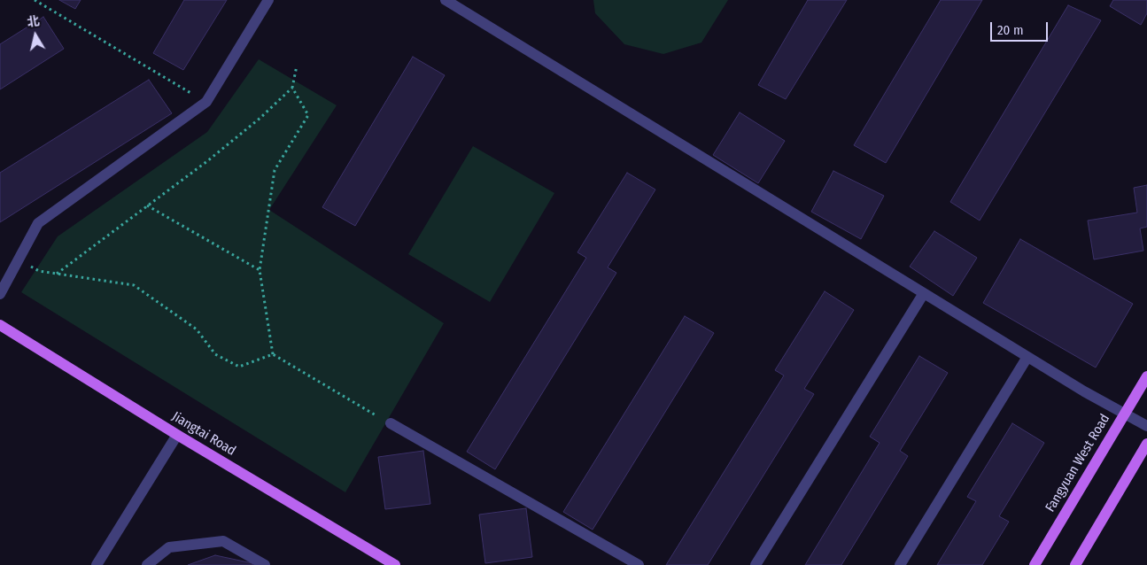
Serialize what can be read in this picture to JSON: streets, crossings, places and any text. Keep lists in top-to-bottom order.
{
  "streets": {
    "main road": ["Jiangtai Road", "Fangyuan West Road"]
  },
  "scale_bar": "20 m",
  "north": "top"
}
